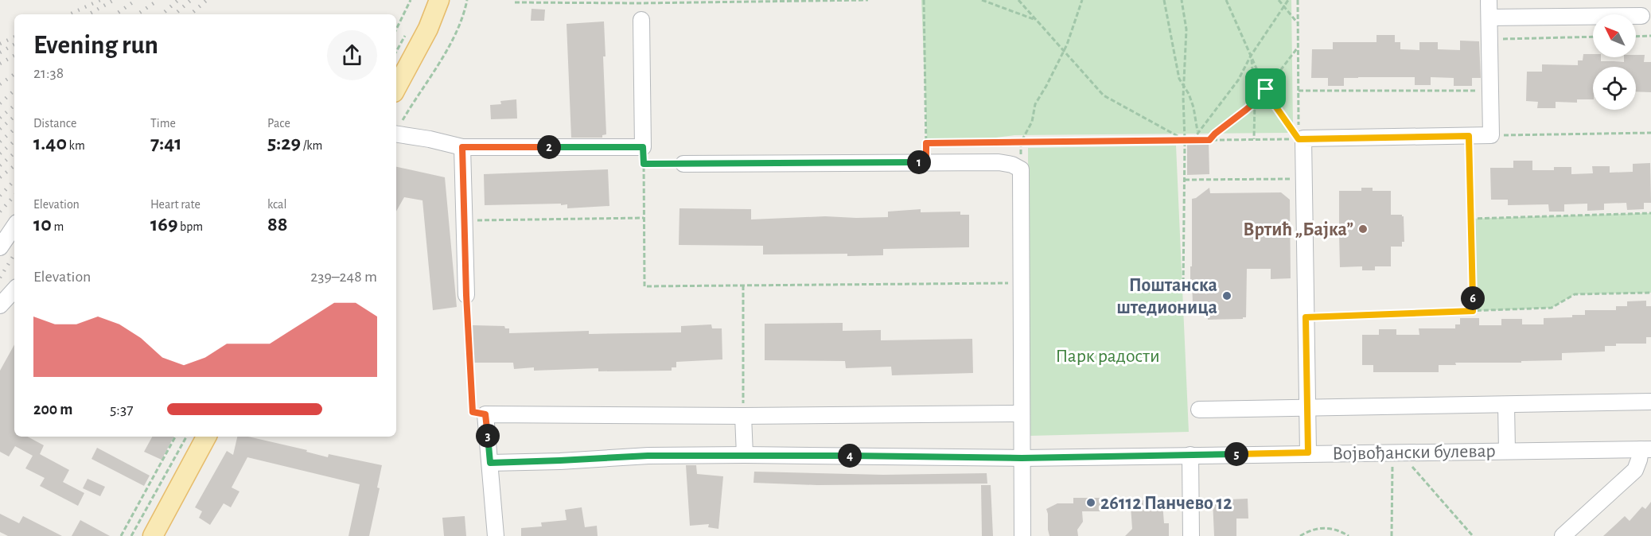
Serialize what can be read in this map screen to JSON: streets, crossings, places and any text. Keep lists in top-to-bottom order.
{
  "streets": {
    "street": ["Војвођански булевар"]
  },
  "parks": ["Парк радости"],
  "places": ["Вртић „Бајка”", "Поштанска штедионица", "26112 Панчево 12"],
  "north": "top left",
  "page": {
    "heading": ["Evening run", "21:38"],
    "stats": [
      ["Distance", "1.40 km"],
      ["Time", "7:41"],
      ["Pace", "5:29 /km"],
      ["Elevation", "10 m"],
      ["Heart rate", "169 bpm"],
      ["kcal", "88"]
    ],
    "pins": [
      "2",
      "1",
      "6",
      "3",
      "5",
      "4"
    ],
    "chart": ["Elevation", "239–248 m"],
    "list": [
      {
        "name": "200 m",
        "note": "5:37"
      }
    ]
  }
}
